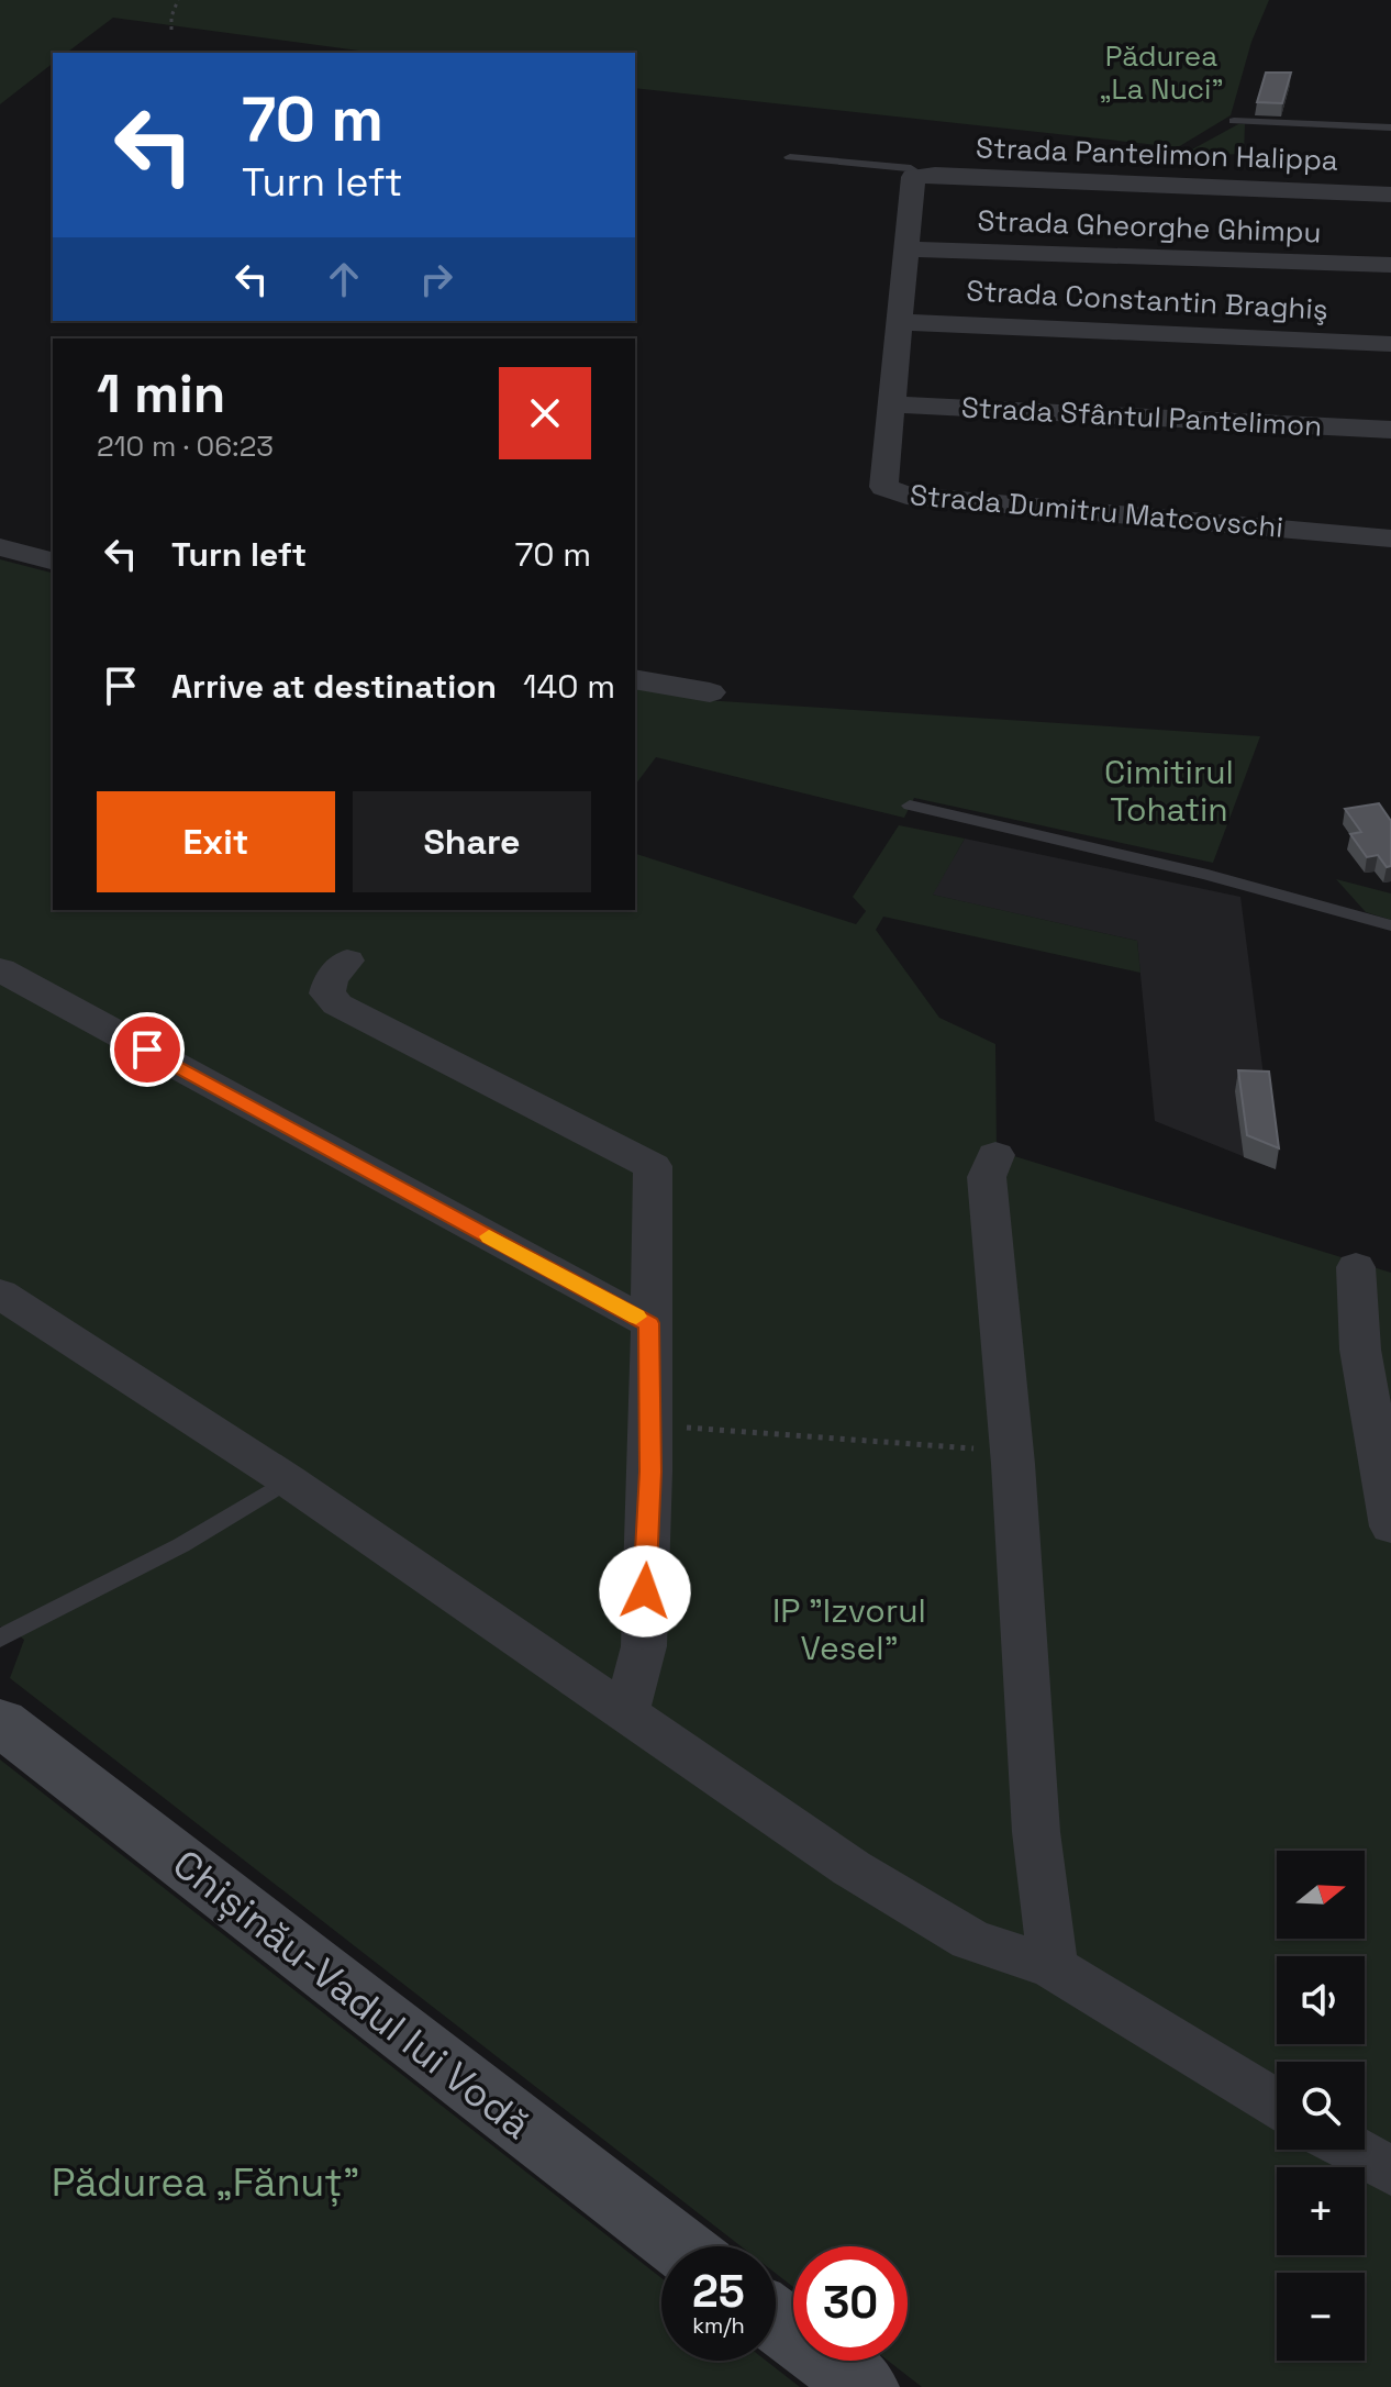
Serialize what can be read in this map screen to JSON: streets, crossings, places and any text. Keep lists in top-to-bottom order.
{
  "streets": {
    "main road": ["Chișinău-Vadul lui Vodă"],
    "street": [
      "Strada Pantelimon Halippa",
      "Strada Gheorghe Ghimpu",
      "Strada Constantin Braghiş",
      "Strada Sfântul Pantelimon",
      "Strada Dumitru Matcovschi"
    ]
  },
  "crossings": [
    ["Strada Pantelimon Halippa", "Strada Dumitru Matcovschi"],
    ["Strada Gheorghe Ghimpu", "Strada Dumitru Matcovschi"],
    ["Strada Constantin Braghiş", "Strada Dumitru Matcovschi"],
    ["Strada Sfântul Pantelimon", "Strada Dumitru Matcovschi"]
  ],
  "parks": [
    "Pădurea „La Nuci”",
    "Cimitirul Tohatin",
    "IP \"Izvorul Vesel\"",
    "Pădurea „Fănuț”"
  ],
  "north": "right",
  "page": {
    "turn": ["70 m", "Turn left"],
    "heading": ["1 min", "210 m · 06:23"],
    "list": [
      {
        "name": "Turn left",
        "value": "70 m"
      },
      {
        "name": "Arrive at destination",
        "value": "140 m"
      }
    ],
    "buttons": ["Exit", "Share"],
    "map_buttons": ["+", "−"],
    "speed": "25 km/h",
    "limit": "30"
  }
}
